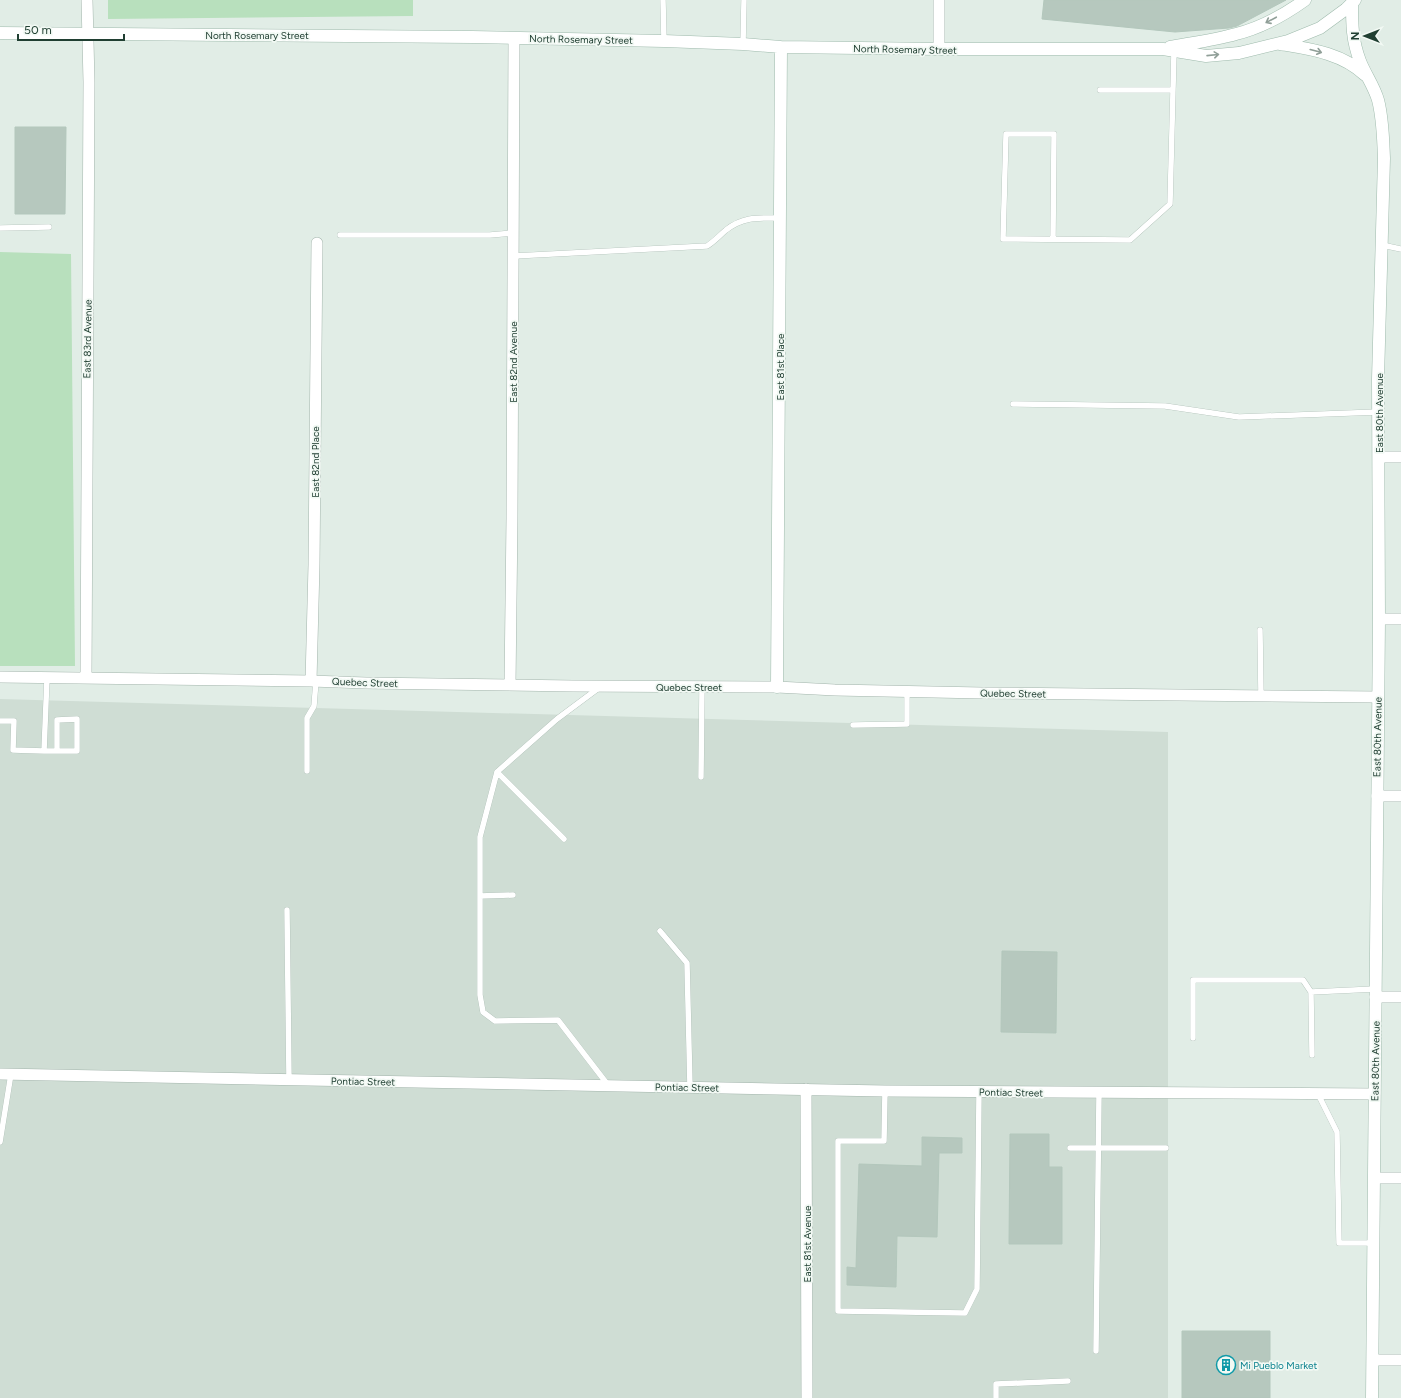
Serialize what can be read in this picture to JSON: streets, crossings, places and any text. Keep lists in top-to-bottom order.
{
  "streets": {
    "street": [
      "North Rosemary Street",
      "East 83rd Avenue",
      "East 82nd Avenue",
      "East 81st Place",
      "East 80th Avenue",
      "East 82nd Place",
      "Quebec Street",
      "Pontiac Street",
      "East 81st Avenue"
    ]
  },
  "crossings": [
    ["North Rosemary Street", "East 83rd Avenue"],
    ["North Rosemary Street", "East 82nd Avenue"],
    ["North Rosemary Street", "East 81st Place"],
    ["North Rosemary Street", "East 80th Avenue"],
    ["East 83rd Avenue", "Quebec Street"],
    ["East 82nd Avenue", "Quebec Street"],
    ["East 81st Place", "Quebec Street"],
    ["East 80th Avenue", "Quebec Street"],
    ["East 80th Avenue", "Pontiac Street"],
    ["East 82nd Place", "Quebec Street"],
    ["Pontiac Street", "East 81st Avenue"]
  ],
  "places": {
    "building": ["Mi Pueblo Market"]
  },
  "scale_bar": "50 m",
  "north": "left"
}
